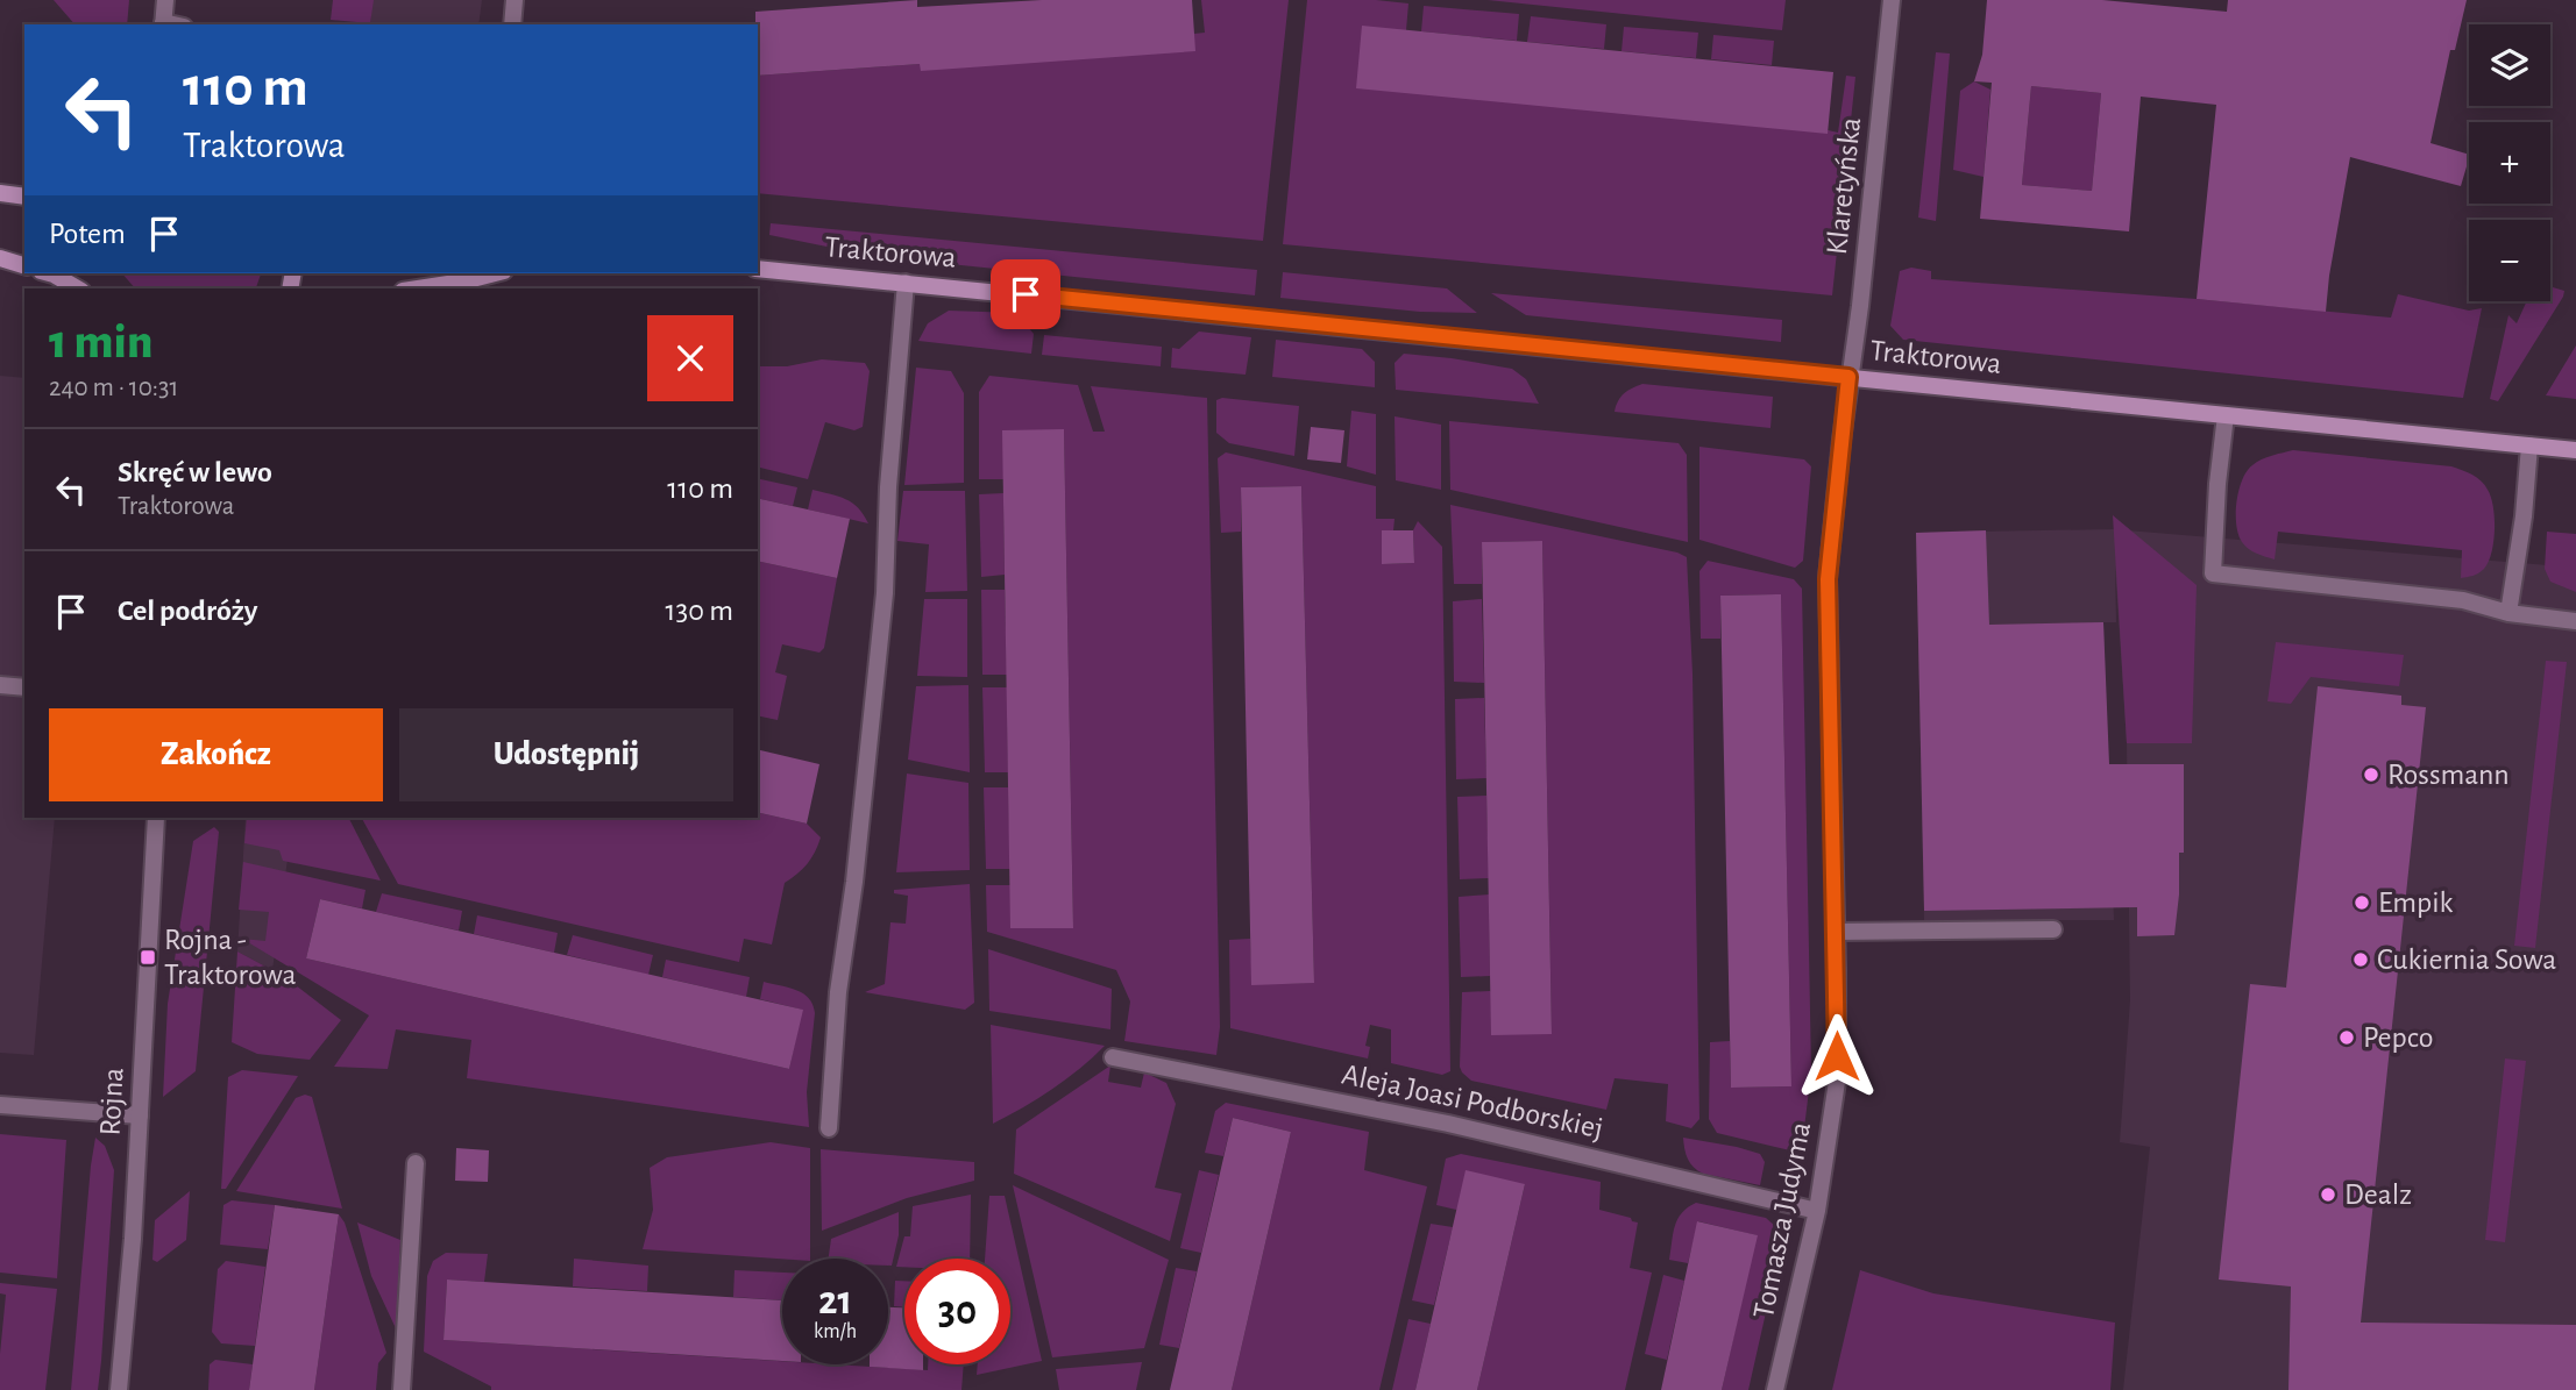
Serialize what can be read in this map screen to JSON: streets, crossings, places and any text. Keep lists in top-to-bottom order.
{
  "streets": {
    "main road": ["Traktorowa"],
    "street": [
      "Klaretyńska",
      "Rojna",
      "Aleja Joasi Podborskiej",
      "Tomasza Judyma"
    ]
  },
  "crossings": [
    ["Klaretyńska", "Traktorowa"],
    ["Klaretyńska", "Tomasza Judyma"],
    ["Traktorowa", "Tomasza Judyma"],
    ["Aleja Joasi Podborskiej", "Tomasza Judyma"]
  ],
  "places": {
    "other": [
      "Rossmann",
      "Empik",
      "Cukiernia Sowa",
      "Pepco",
      "Dealz"
    ],
    "transit": ["Rojna - Traktorowa"]
  },
  "page": {
    "map_buttons": ["+", "−"],
    "turn": ["110 m", "Traktorowa"],
    "then": "Potem",
    "heading": ["1 min", "240 m · 10:31"],
    "list": [
      {
        "name": "Skręć w lewo",
        "note": "Traktorowa",
        "value": "110 m"
      },
      {
        "name": "Cel podróży",
        "value": "130 m"
      }
    ],
    "buttons": ["Zakończ", "Udostępnij"],
    "speed": "21 km/h",
    "limit": "30"
  }
}
